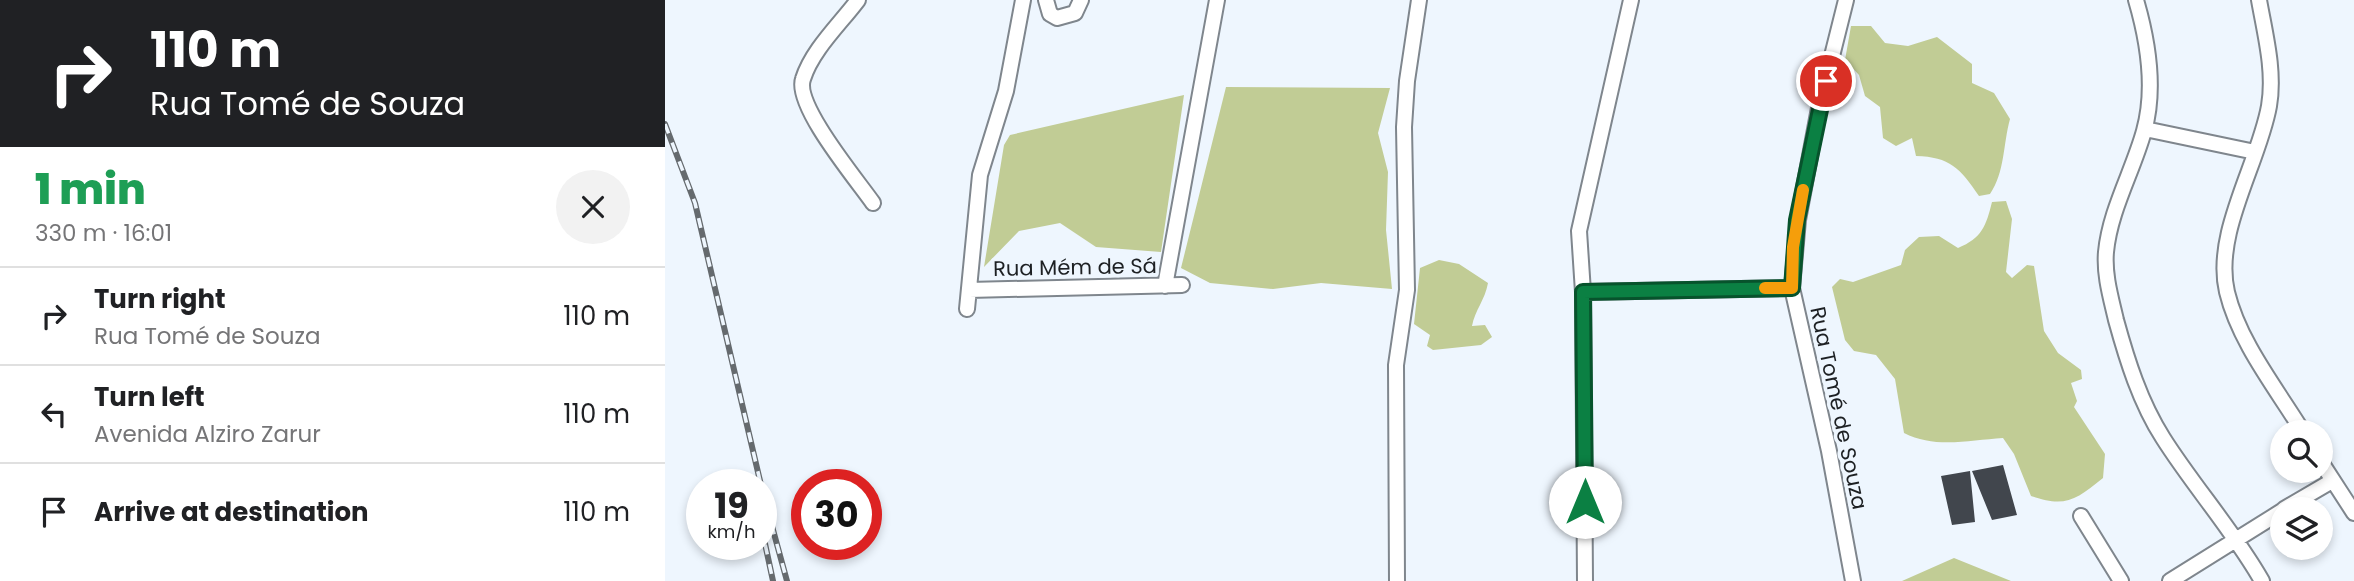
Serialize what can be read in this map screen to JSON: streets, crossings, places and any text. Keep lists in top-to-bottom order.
{
  "streets": {
    "street": ["Rua Mém de Sá", "Rua Tomé de Souza"]
  },
  "page": {
    "turn": ["110 m", "Rua Tomé de Souza"],
    "heading": ["1 min", "330 m · 16:01"],
    "list": [
      {
        "name": "Turn right",
        "note": "Rua Tomé de Souza",
        "value": "110 m"
      },
      {
        "name": "Turn left",
        "note": "Avenida Alziro Zarur",
        "value": "110 m"
      },
      {
        "name": "Arrive at destination",
        "value": "110 m"
      }
    ],
    "speed": "19 km/h",
    "limit": "30"
  }
}
